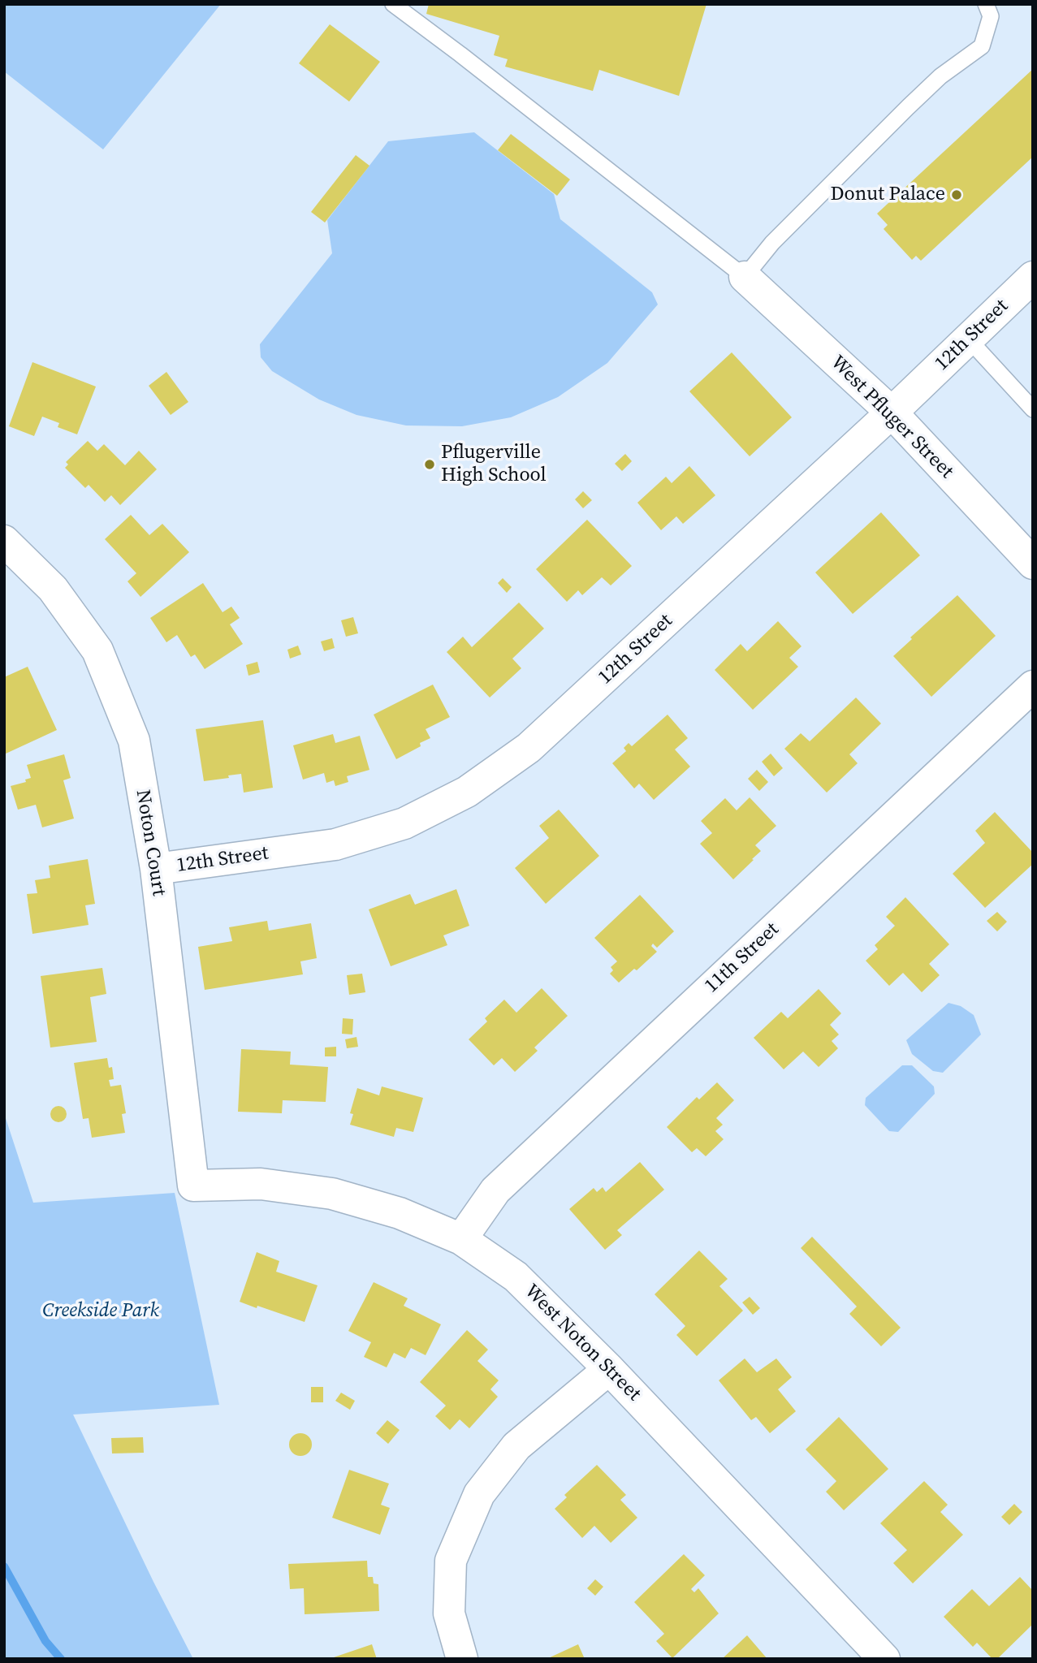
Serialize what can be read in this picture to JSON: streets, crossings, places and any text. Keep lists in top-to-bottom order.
{
  "streets": {
    "street": [
      "12th Street",
      "West Pfluger Street",
      "Noton Court",
      "11th Street",
      "West Noton Street"
    ]
  },
  "crossings": [
    ["12th Street", "West Pfluger Street"],
    ["12th Street", "Noton Court"],
    ["Noton Court", "West Noton Street"],
    ["11th Street", "West Noton Street"]
  ],
  "parks": ["Creekside Park"],
  "places": ["Donut Palace", "Pflugerville High School"]
}
